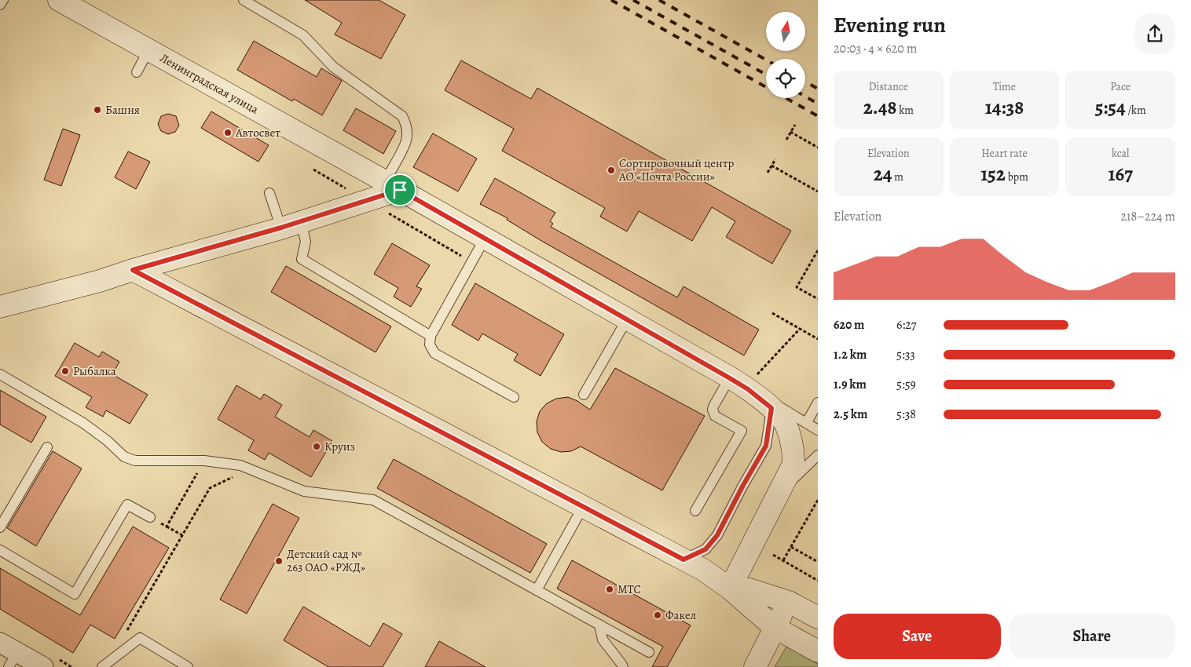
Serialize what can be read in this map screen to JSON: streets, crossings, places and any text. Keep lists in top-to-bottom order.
{
  "streets": {
    "street": ["Ленинградская улица"]
  },
  "places": [
    "Башня",
    "Автосвет",
    "Сортировочный центр АО «Почта России»",
    "Рыбалка",
    "Круиз",
    "Детский сад № 263 ОАО «РЖД»",
    "МТС",
    "Факел"
  ],
  "north": "top",
  "page": {
    "heading": ["Evening run", "20:03 · 4 × 620 m"],
    "stats": [
      ["Distance", "2.48 km"],
      ["Time", "14:38"],
      ["Pace", "5:54 /km"],
      ["Elevation", "24 m"],
      ["Heart rate", "152 bpm"],
      ["kcal", "167"]
    ],
    "chart": ["Elevation", "218–224 m"],
    "list": [
      {
        "name": "620 m",
        "note": "6:27"
      },
      {
        "name": "1.2 km",
        "note": "5:33"
      },
      {
        "name": "1.9 km",
        "note": "5:59"
      },
      {
        "name": "2.5 km",
        "note": "5:38"
      }
    ],
    "buttons": ["Save", "Share"]
  }
}
